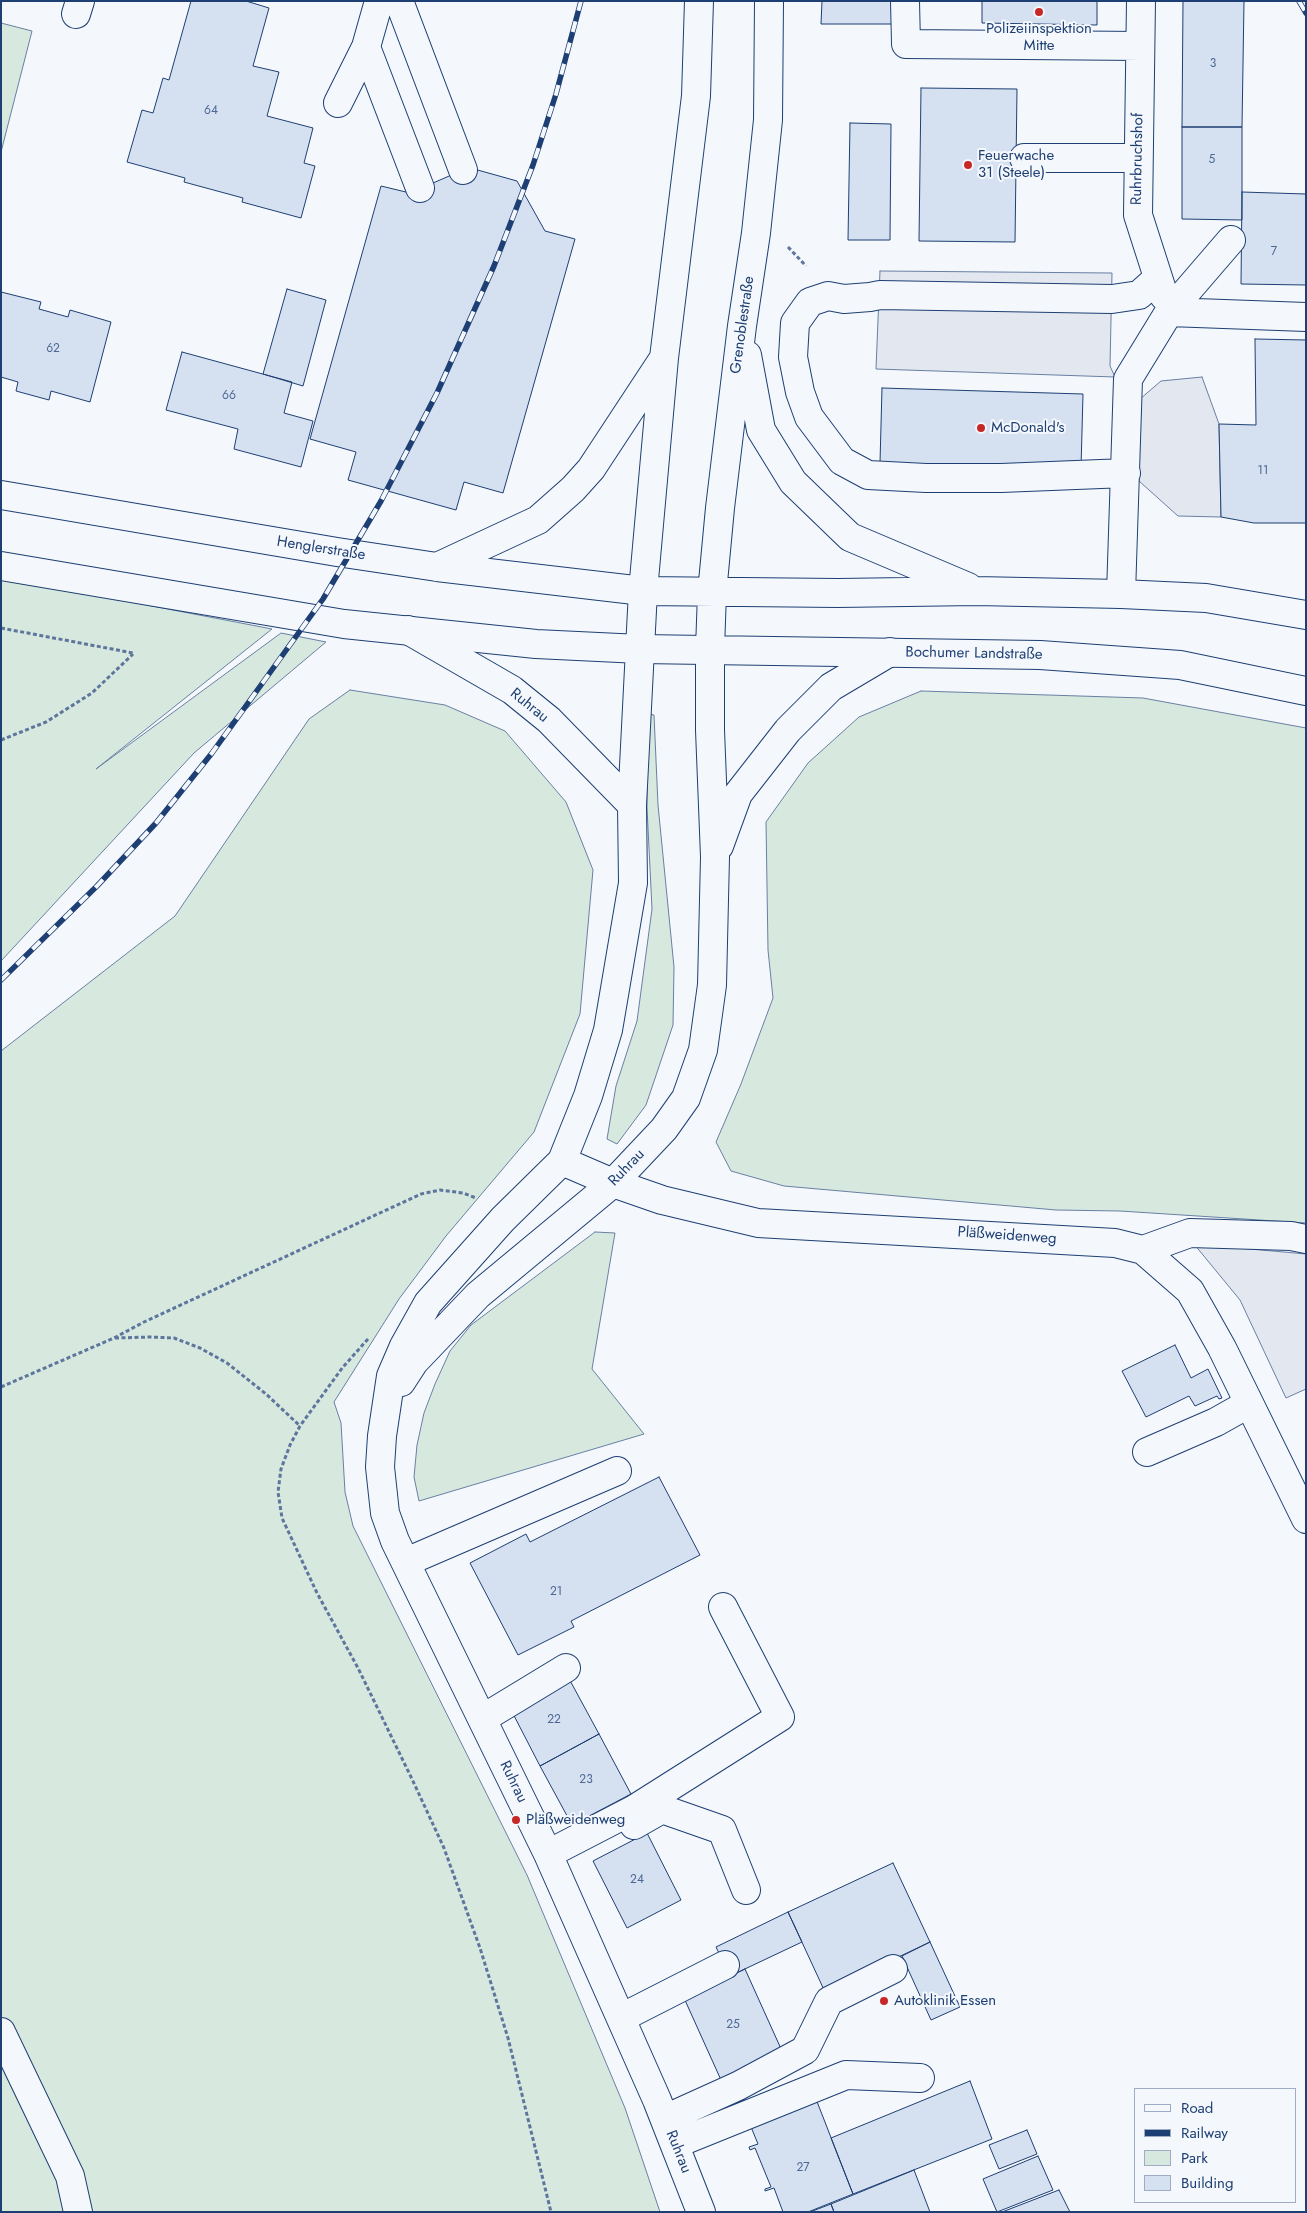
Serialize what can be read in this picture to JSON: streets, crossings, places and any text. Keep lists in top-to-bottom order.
{
  "streets": {
    "main road": [
      "Ruhrbruchshof",
      "Grenoblestraße",
      "Henglerstraße",
      "Bochumer Landstraße",
      "Ruhrau",
      "Pläßweidenweg"
    ]
  },
  "crossings": [
    ["Grenoblestraße", "Bochumer Landstraße"],
    ["Grenoblestraße", "Ruhrau"],
    ["Bochumer Landstraße", "Ruhrau"],
    ["Ruhrau", "Pläßweidenweg"]
  ],
  "places": [
    "Polizeiinspektion Mitte",
    "Feuerwache 31 (Steele)",
    "McDonald's",
    "Pläßweidenweg",
    "Autoklinik Essen"
  ],
  "house_numbers": [
    "3",
    "64",
    "5",
    "7",
    "62",
    "66",
    "11",
    "21",
    "22",
    "23",
    "24",
    "25",
    "27"
  ],
  "legend": [
    "Road",
    "Railway",
    "Park",
    "Building"
  ]
}
